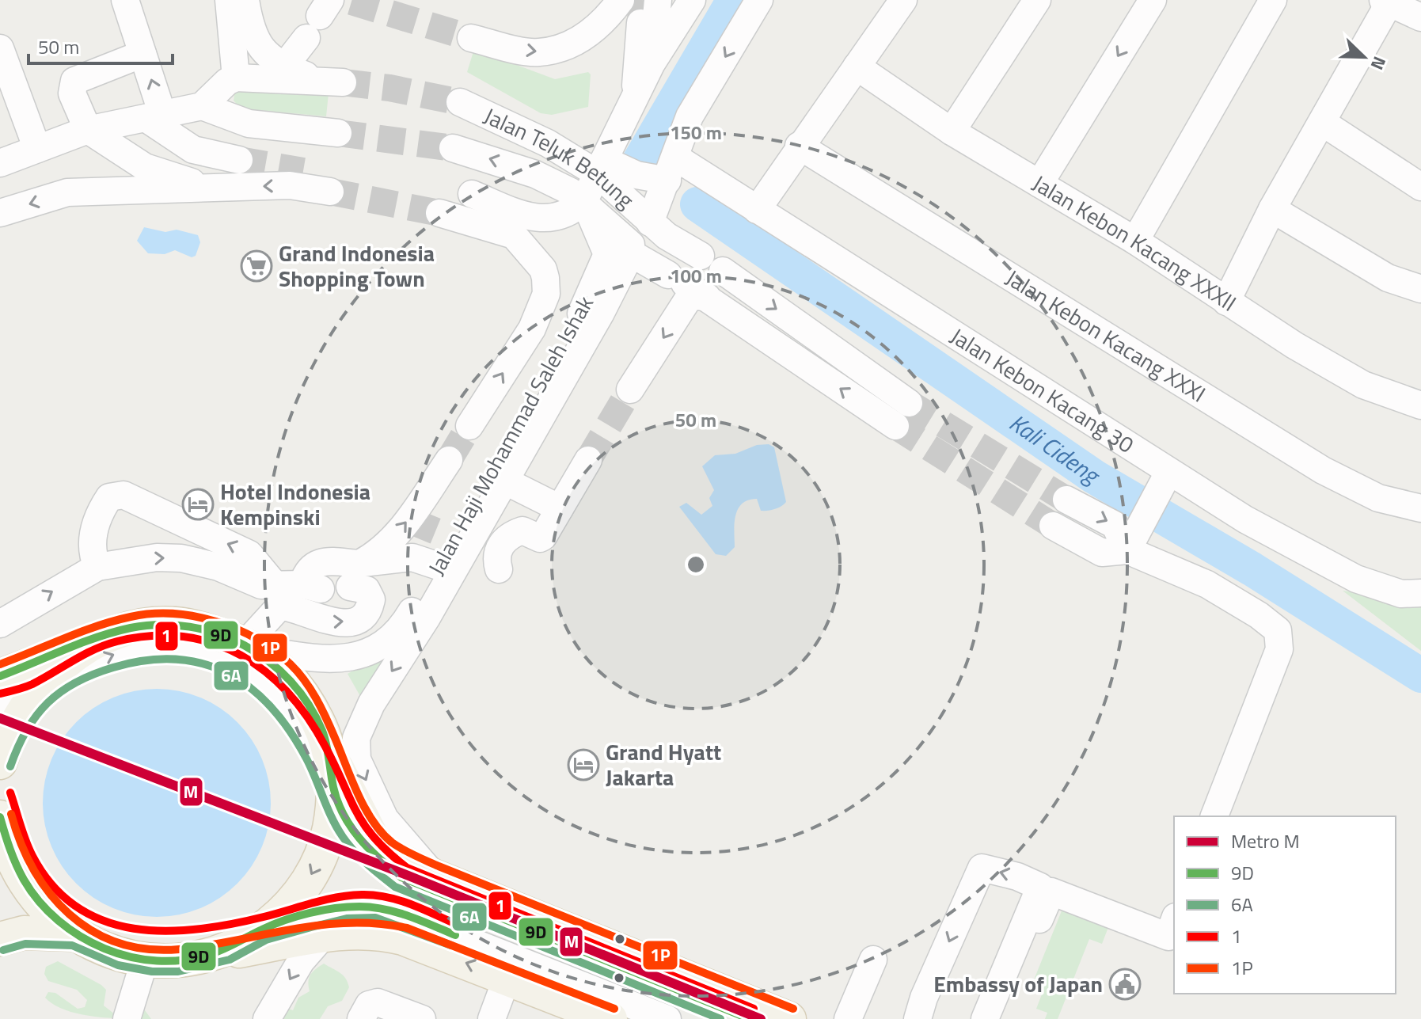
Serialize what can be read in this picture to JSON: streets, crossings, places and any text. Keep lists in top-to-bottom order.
{
  "streets": {
    "street": [
      "Jalan Teluk Betung",
      "Jalan Kebon Kacang XXXII",
      "Jalan Kebon Kacang XXXI",
      "Jalan Kebon Kacang 30",
      "Jalan Haji Mohammad Saleh Ishak"
    ]
  },
  "crossings": [
    ["Jalan Teluk Betung", "Jalan Haji Mohammad Saleh Ishak"]
  ],
  "water": ["Kali Cideng"],
  "places": {
    "supermarket": ["Grand Indonesia Shopping Town"],
    "hotel": ["Hotel Indonesia Kempinski", "Grand Hyatt Jakarta"],
    "public building": ["Embassy of Japan"]
  },
  "lines": [
    "transit line 1P",
    "transit line 9D",
    "transit line 1",
    "transit line 6A",
    "metro line M"
  ],
  "legend": [
    "Metro M",
    "9D",
    "6A",
    "1",
    "1P"
  ],
  "scale_bar": "50 m",
  "north": "bottom right",
  "rings": ["150 m", "100 m", "50 m"]
}
